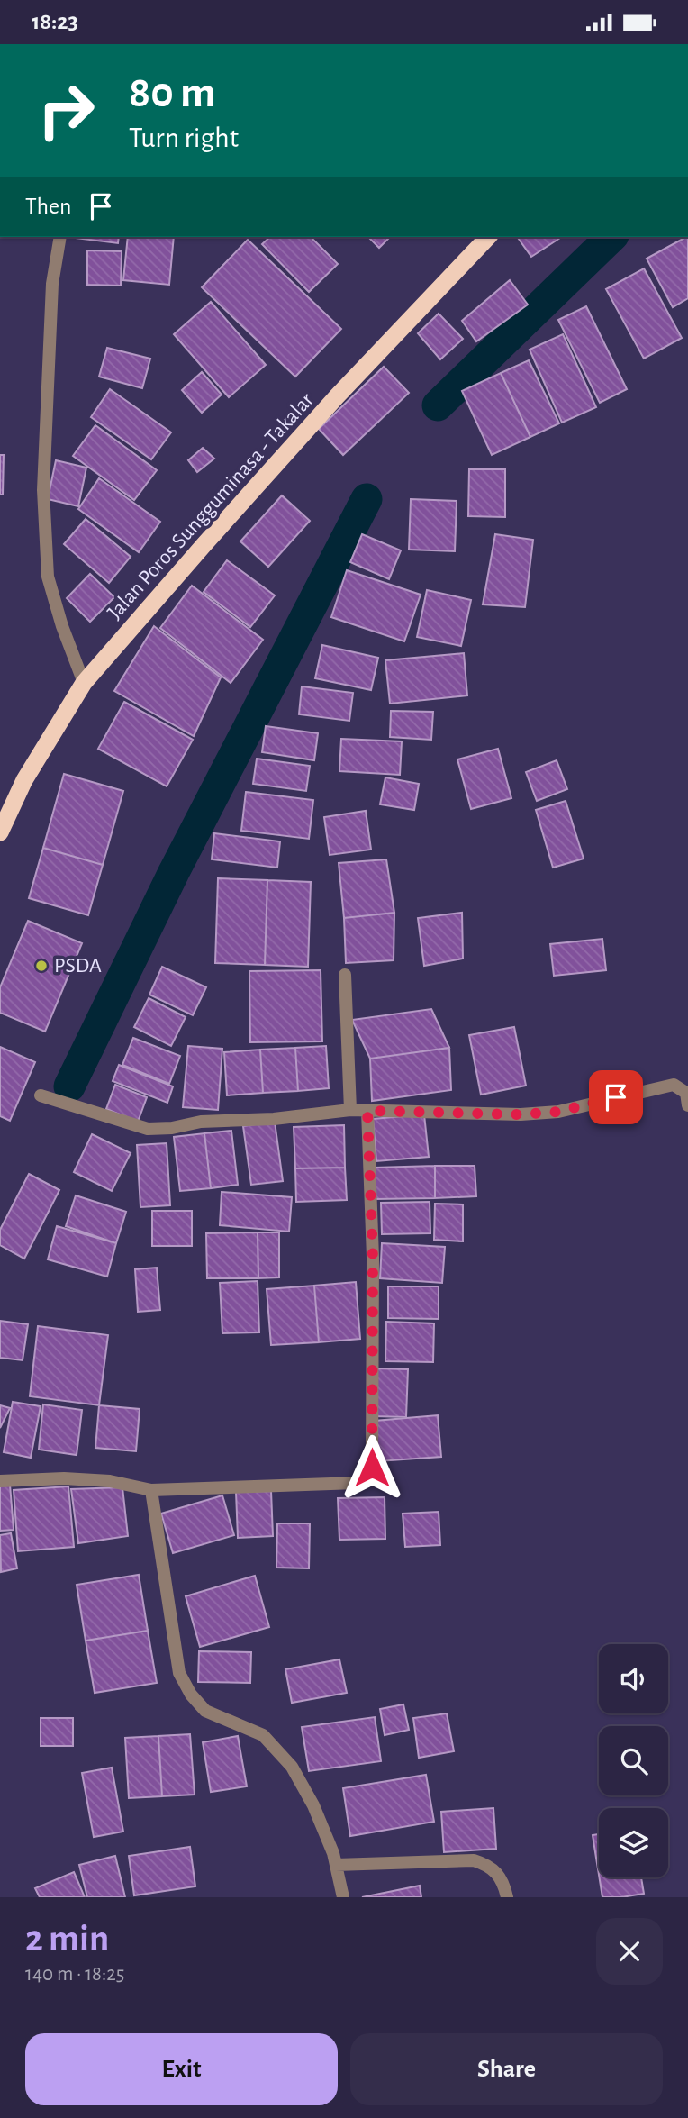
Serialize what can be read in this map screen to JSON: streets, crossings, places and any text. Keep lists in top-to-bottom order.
{
  "streets": {
    "highway": ["Jalan Poros Sungguminasa - Takalar"]
  },
  "places": ["PSDA"],
  "page": {
    "status": "18:23",
    "turn": ["80 m", "Turn right"],
    "then": "Then",
    "heading": ["2 min", "140 m · 18:25"],
    "buttons": ["Exit", "Share"]
  }
}
